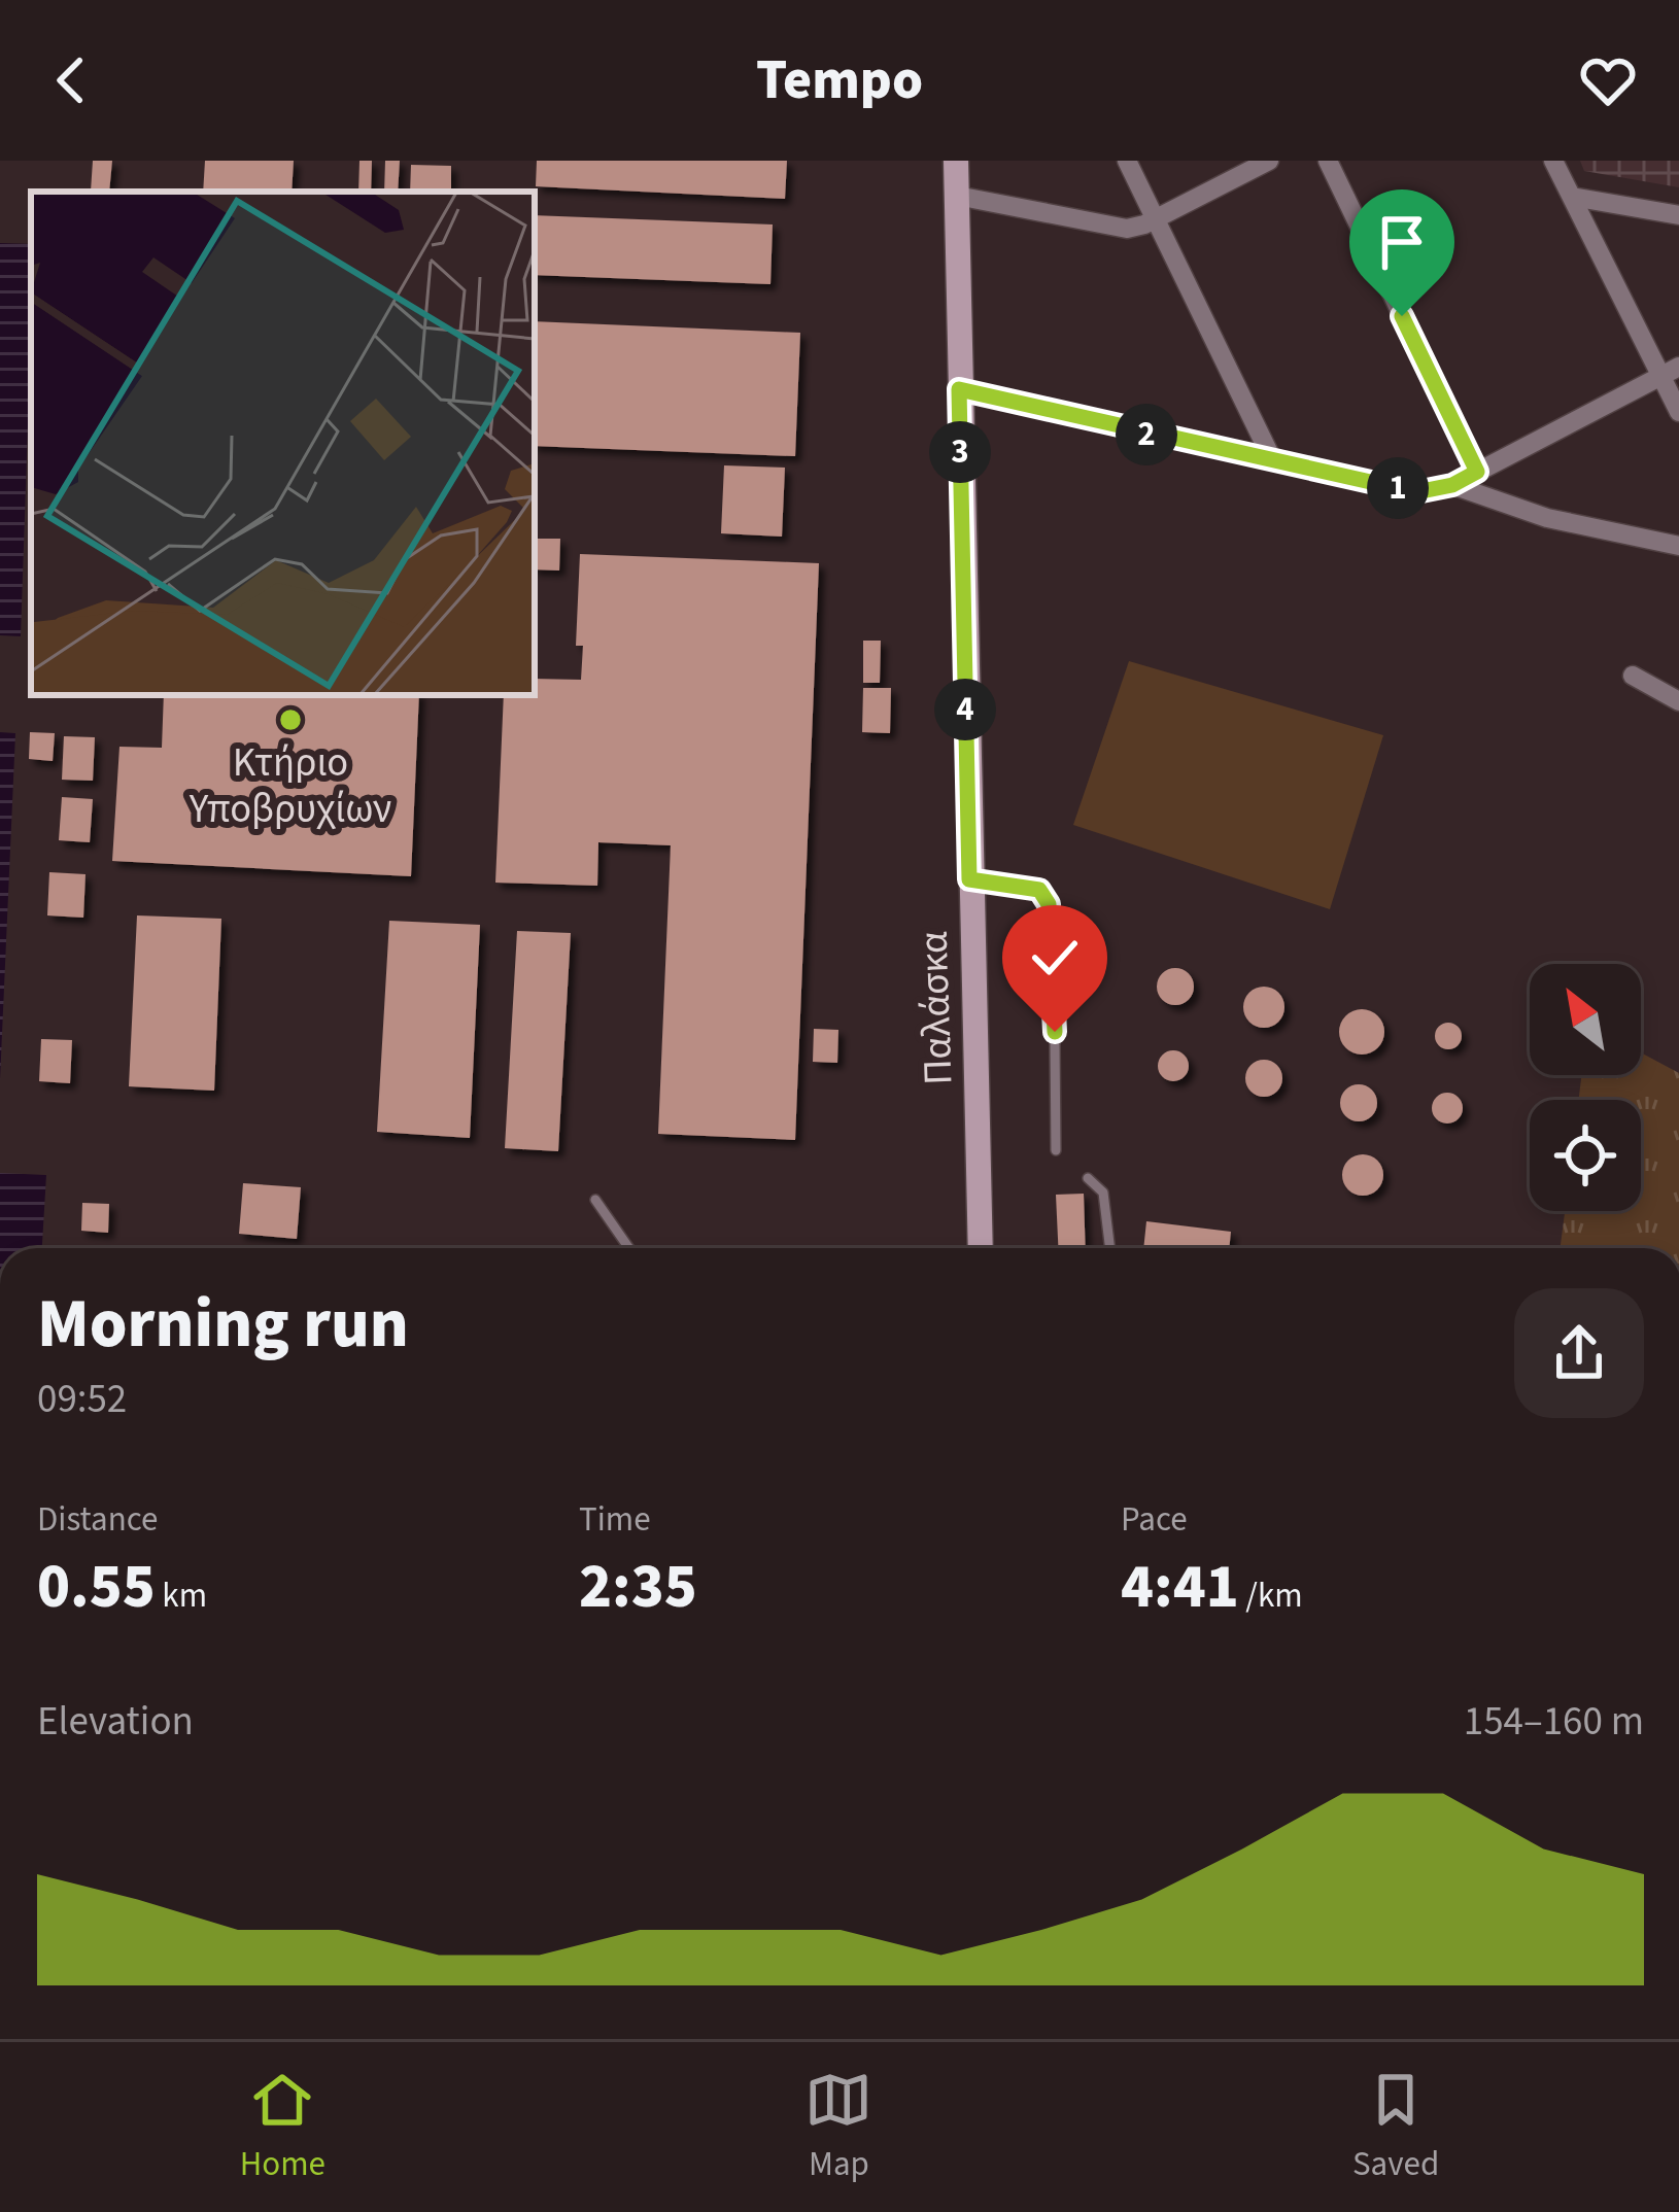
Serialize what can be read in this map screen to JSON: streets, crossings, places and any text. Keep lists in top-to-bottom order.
{
  "streets": {
    "street": ["Παλάσκα"]
  },
  "places": ["Κτήριο Υποβρυχίων"],
  "north": "top left",
  "page": {
    "header": "Tempo",
    "pins": [
      "2",
      "3",
      "1",
      "4"
    ],
    "heading": ["Morning run", "09:52"],
    "stats": [
      ["Distance", "0.55 km"],
      ["Time", "2:35"],
      ["Pace", "4:41 /km"]
    ],
    "chart": ["Elevation", "154–160 m"],
    "tabs": ["Home", "Map", "Saved"]
  }
}
